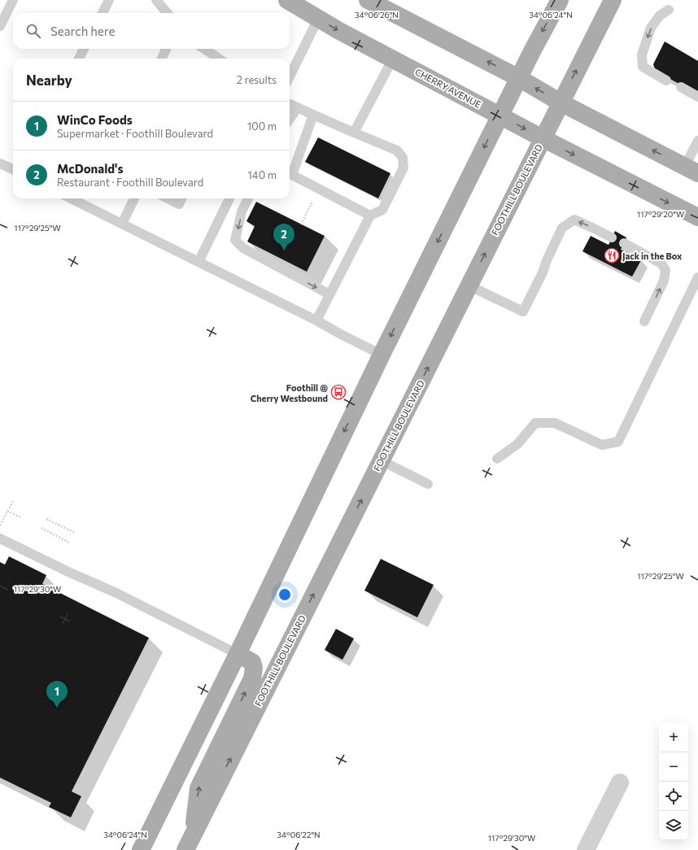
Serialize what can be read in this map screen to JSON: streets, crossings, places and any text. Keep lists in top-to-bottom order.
{
  "streets": {
    "main road": ["CHERRY AVENUE", "FOOTHILL BOULEVARD"]
  },
  "crossings": [
    ["CHERRY AVENUE", "FOOTHILL BOULEVARD"]
  ],
  "places": {
    "restaurant": ["Jack in the Box"],
    "bus stop": ["Foothill @ Cherry Westbound"]
  },
  "page": {
    "search": "Search here",
    "heading": ["Nearby", "2 results"],
    "list": [
      {
        "mark": "1",
        "name": "WinCo Foods",
        "note": "Supermarket · Foothill Boulevard",
        "value": "100 m"
      },
      {
        "mark": "2",
        "name": "McDonald's",
        "note": "Restaurant · Foothill Boulevard",
        "value": "140 m"
      }
    ],
    "pins": ["2", "1"],
    "map_buttons": ["+", "−"]
  },
  "coordinates": [
    "34°06'26\"N",
    "34°06'24\"N",
    "117°29'20\"W",
    "117°29'25\"W",
    "117°29'30\"W",
    "34°06'22\"N"
  ]
}
